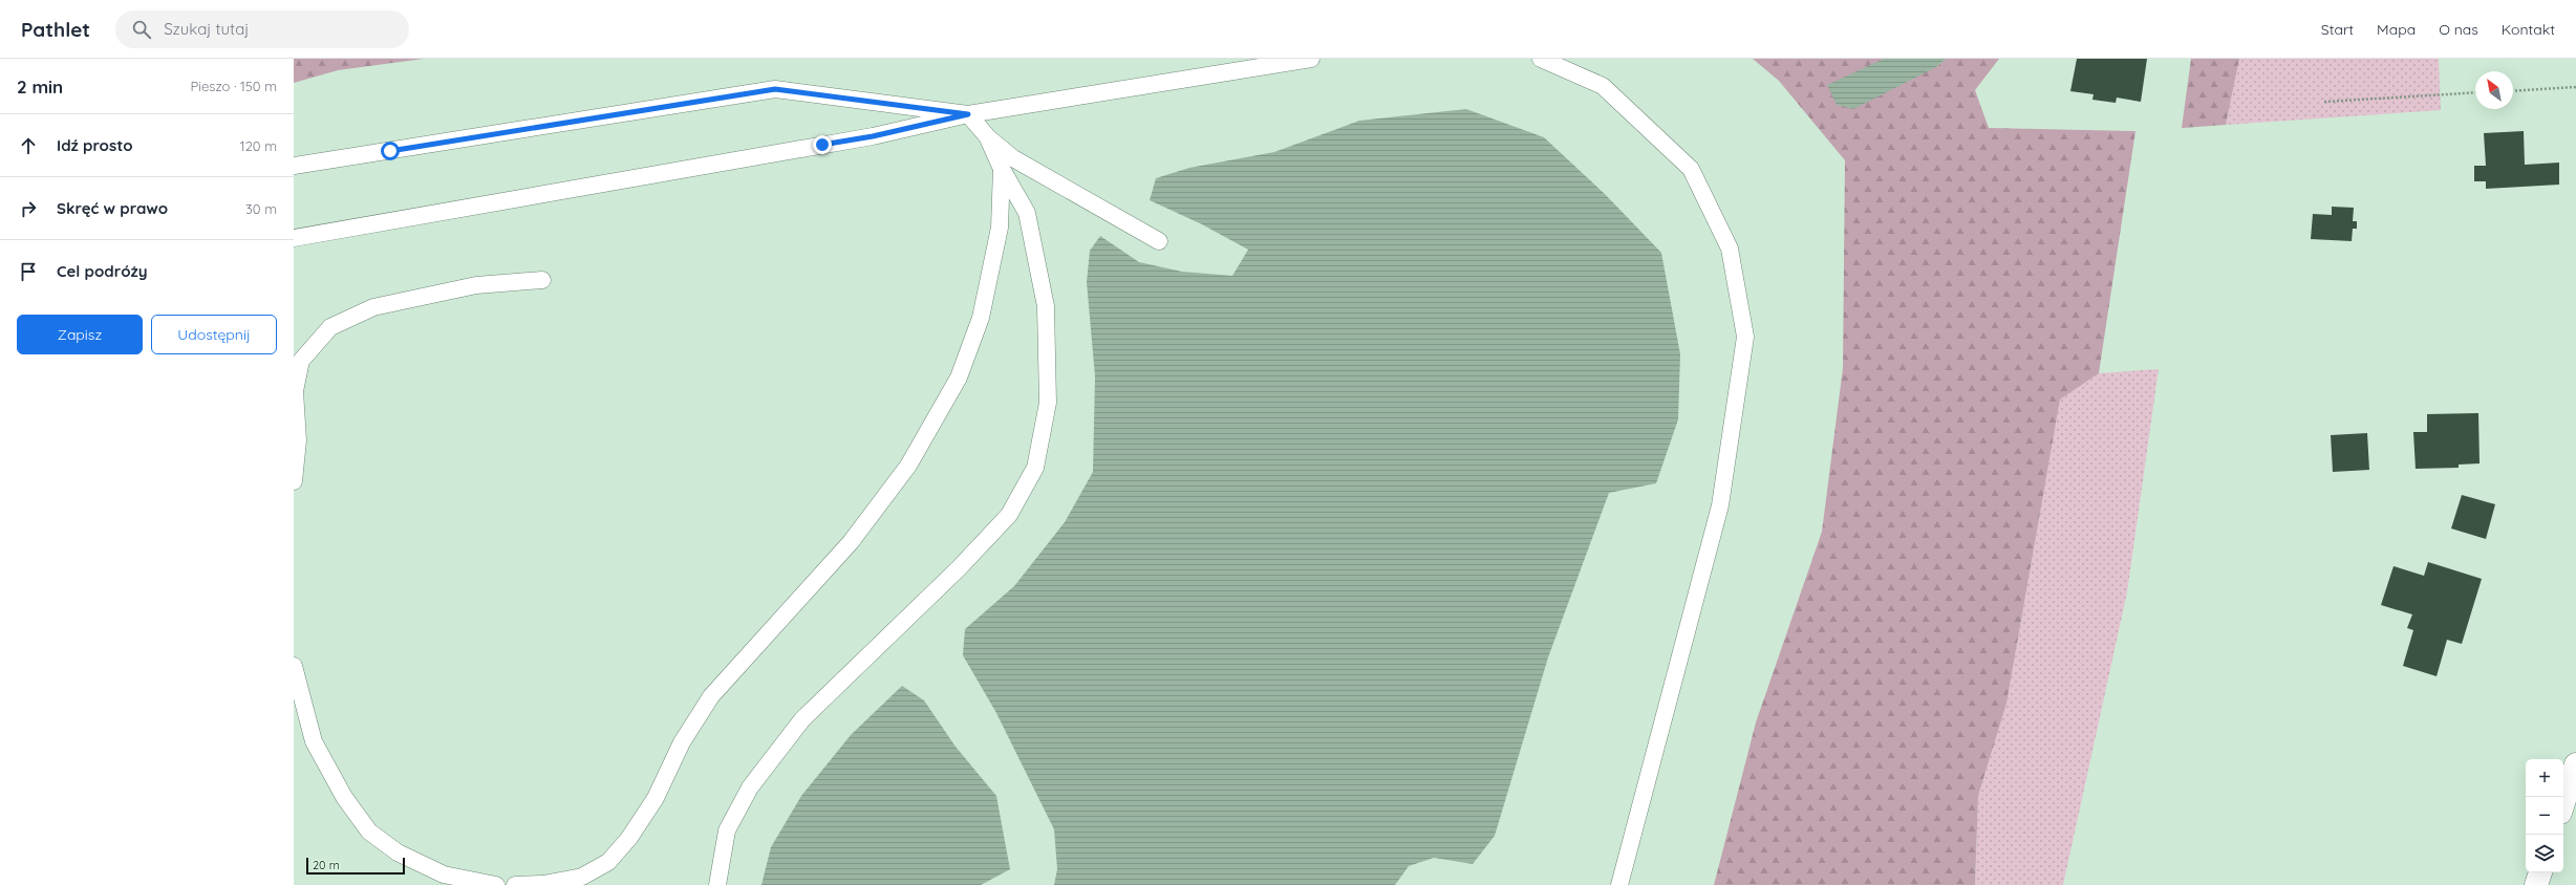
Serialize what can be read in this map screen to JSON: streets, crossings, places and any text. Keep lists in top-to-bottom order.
{
  "scale_bar": "20 m",
  "north": "top left",
  "page": {
    "header": "Pathlet",
    "search": "Szukaj tutaj",
    "nav": [
      "Start",
      "Mapa",
      "O nas",
      "Kontakt"
    ],
    "heading": ["2 min", "Pieszo · 150 m"],
    "list": [
      ["Idź prosto", "120 m"],
      ["Skręć w prawo", "30 m"],
      "Cel podróży"
    ],
    "buttons": ["Zapisz", "Udostępnij"],
    "map_buttons": ["+", "−"],
    "scale": "20 m"
  }
}
